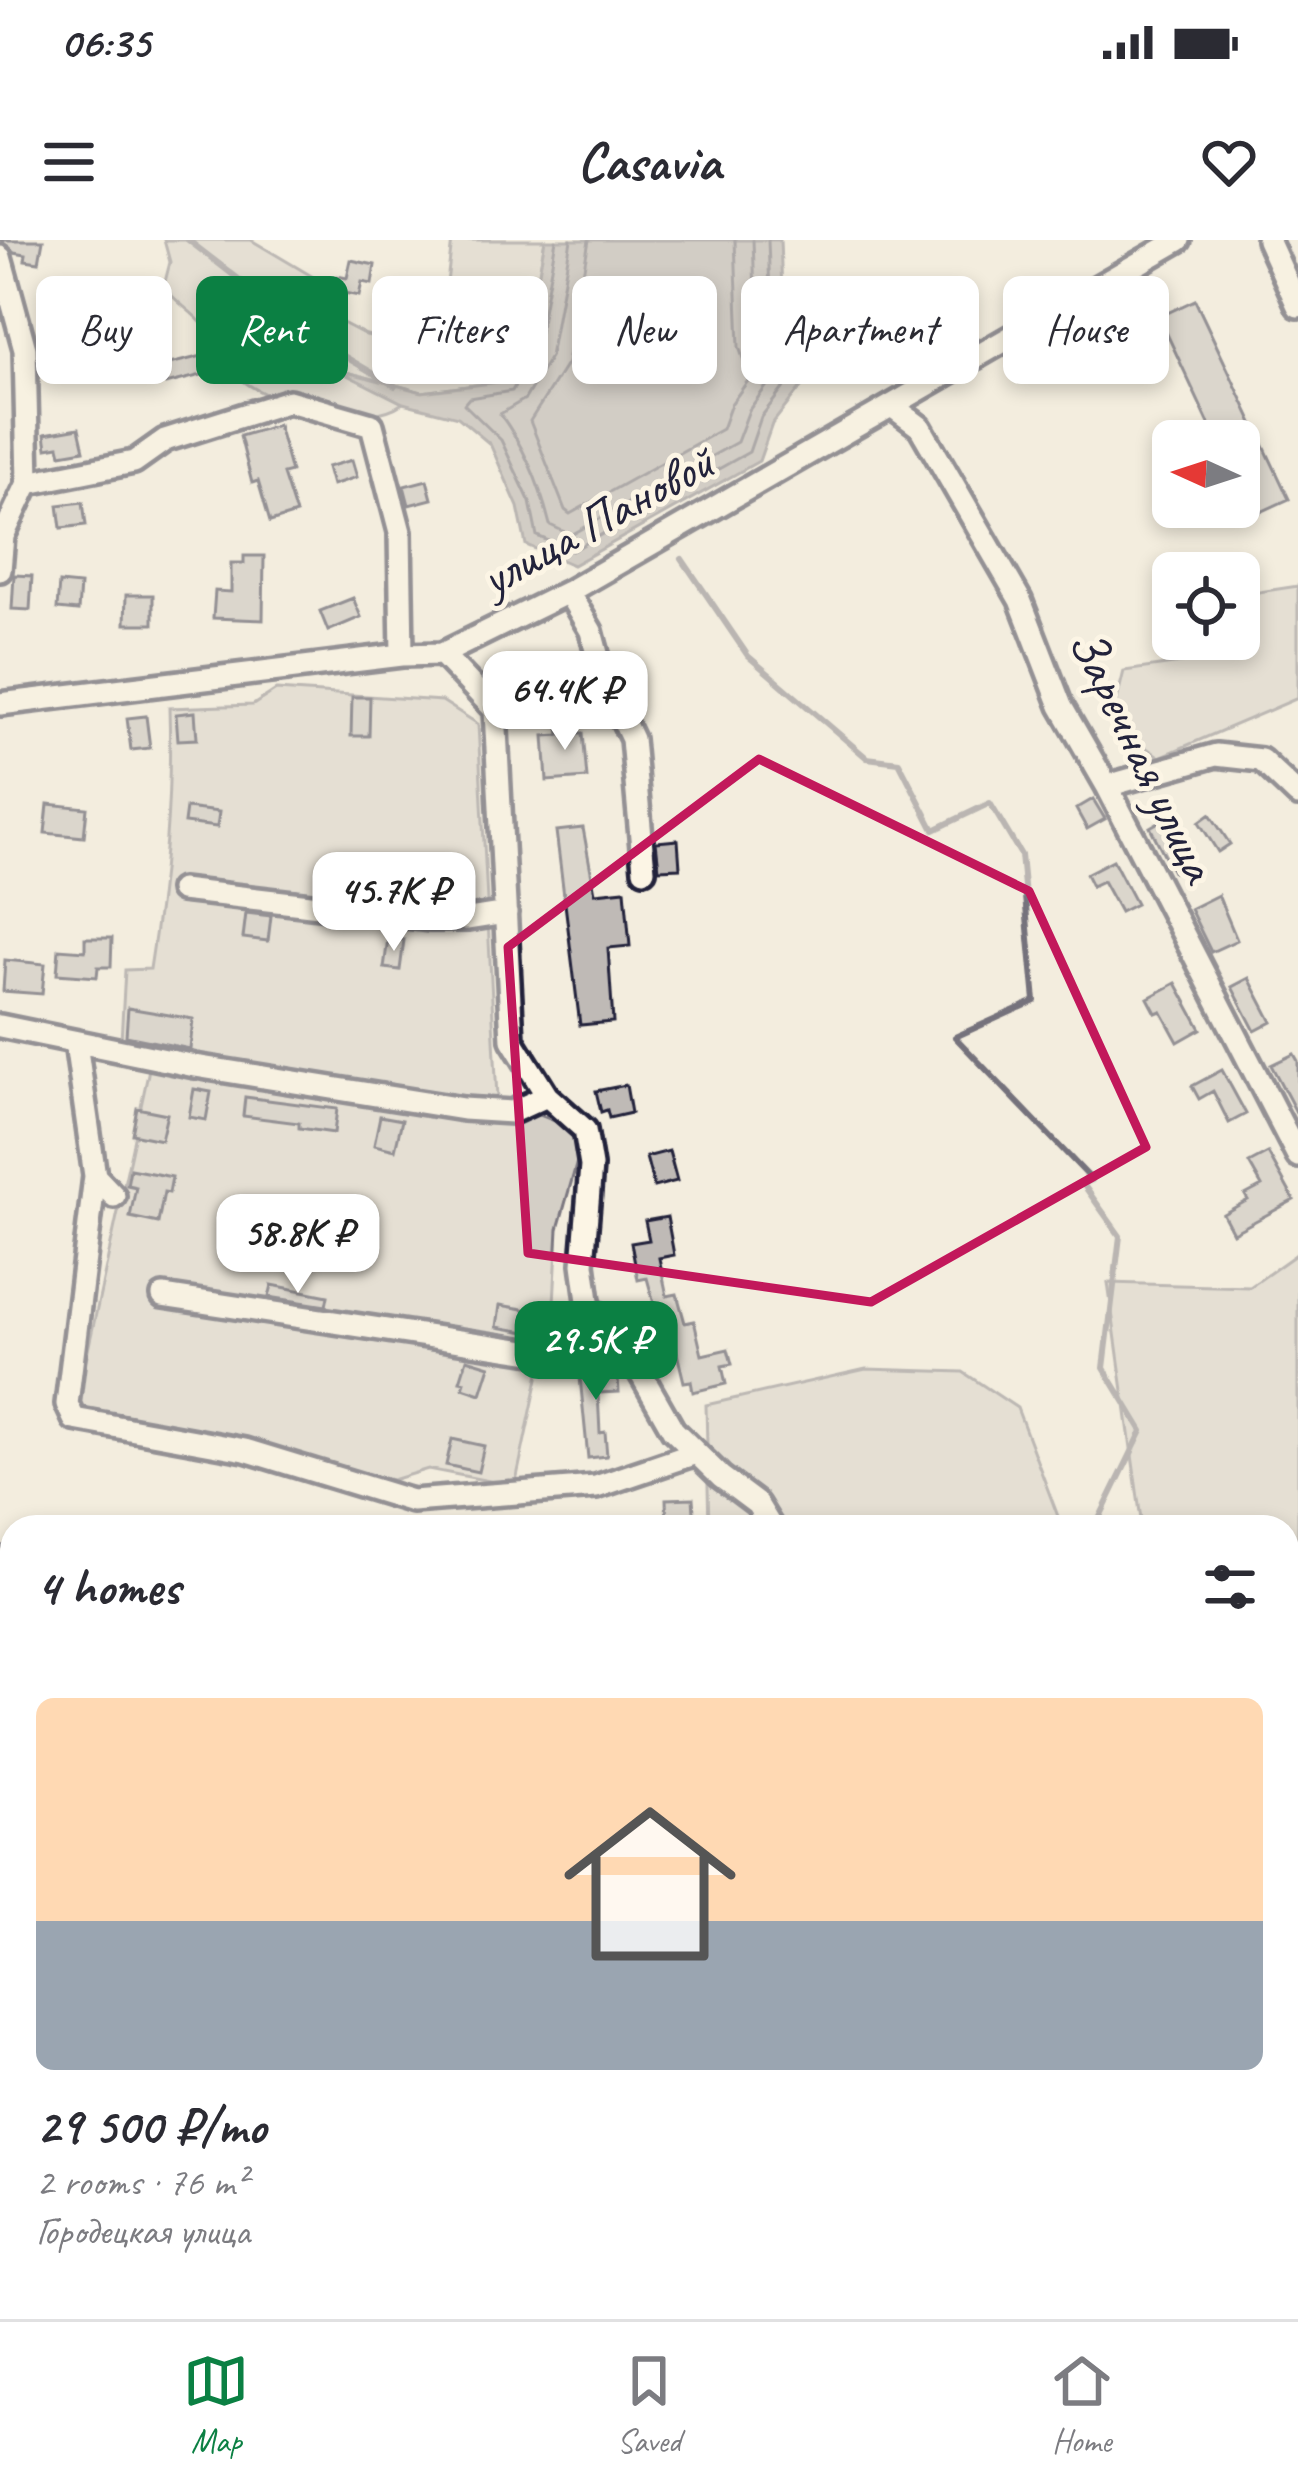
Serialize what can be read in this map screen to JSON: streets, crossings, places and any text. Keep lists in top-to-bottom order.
{
  "streets": {
    "street": ["улица Пановой", "Заречная улица"]
  },
  "crossings": [
    ["улица Пановой", "Заречная улица"]
  ],
  "north": "left",
  "page": {
    "status": "06:35",
    "header": "Casavia",
    "chip": [
      "Buy",
      "Rent",
      "Filters",
      "New",
      "Apartment",
      "House"
    ],
    "price": [
      "64.4K ₽",
      "45.7K ₽",
      "58.8K ₽",
      "29.5K ₽"
    ],
    "heading": "4 homes",
    "list": [
      {
        "name": "29 500 ₽/mo",
        "note": "2 rooms · 76 m² · Городецкая улица"
      }
    ],
    "tabs": ["Map", "Saved", "Home"]
  }
}
